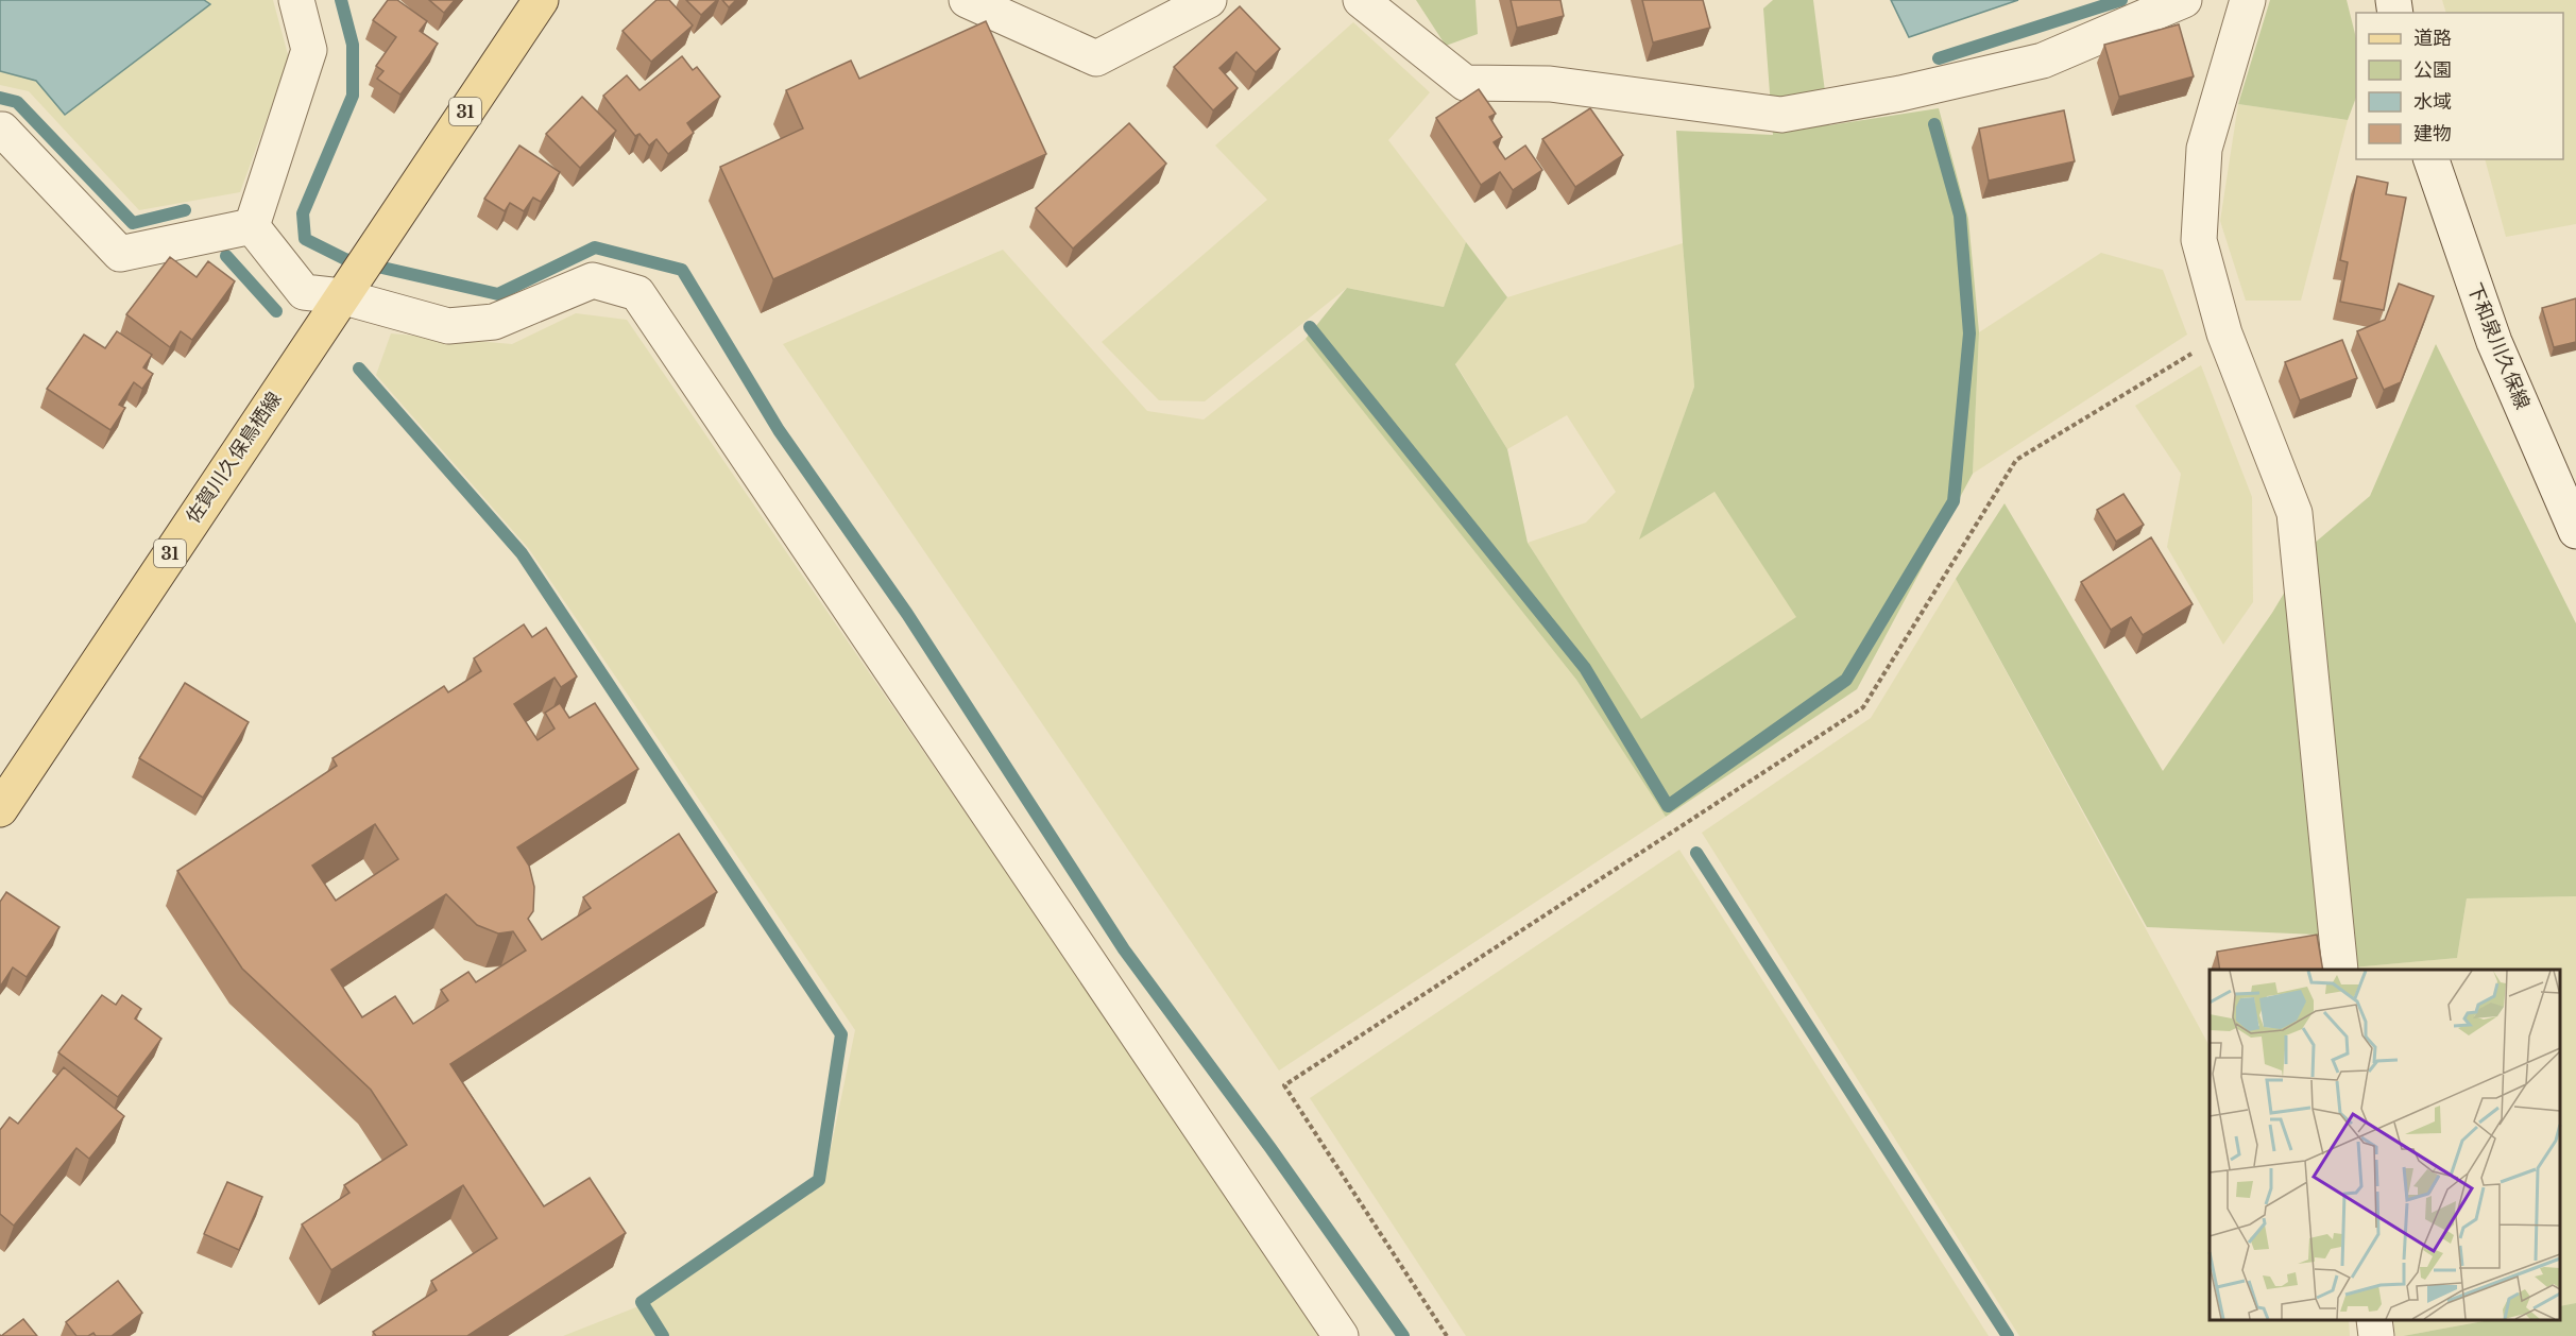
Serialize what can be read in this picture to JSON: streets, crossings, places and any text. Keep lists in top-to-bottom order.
{
  "streets": {
    "main road": ["31", "佐賀川久保鳥栖線"],
    "street": ["下和泉川久保線"]
  },
  "crossings": [
    ["31", "佐賀川久保鳥栖線"]
  ],
  "legend": [
    "道路",
    "公園",
    "水域",
    "建物"
  ]
}
